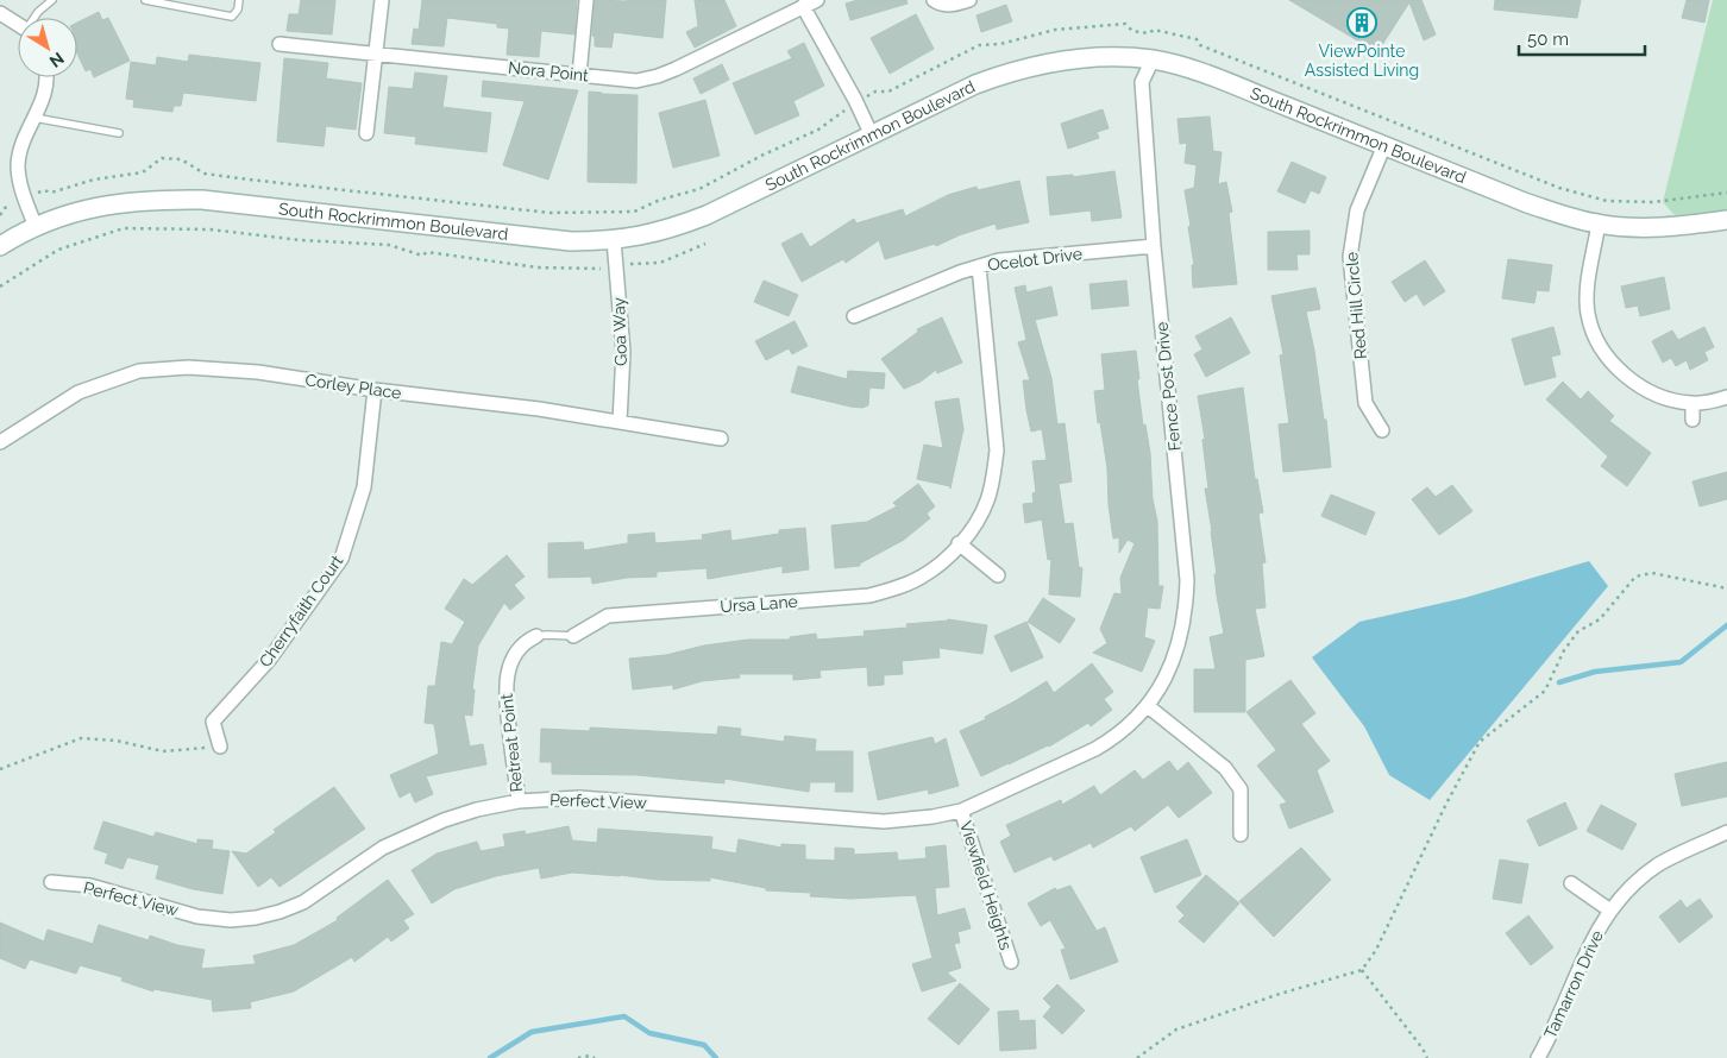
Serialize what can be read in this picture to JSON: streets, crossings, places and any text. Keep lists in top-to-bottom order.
{
  "streets": {
    "main road": ["South Rockrimmon Boulevard"],
    "street": [
      "Nora Point",
      "Ocelot Drive",
      "Red Hill Circle",
      "Goa Way",
      "Corley Place",
      "Fence Post Drive",
      "Ursa Lane",
      "Cherryfaith Court",
      "Retreat Point",
      "Perfect View",
      "Viewfield Heights",
      "Tamarron Drive"
    ]
  },
  "crossings": [
    ["South Rockrimmon Boulevard", "Red Hill Circle"],
    ["South Rockrimmon Boulevard", "Goa Way"],
    ["South Rockrimmon Boulevard", "Fence Post Drive"],
    ["Ocelot Drive", "Fence Post Drive"],
    ["Ocelot Drive", "Ursa Lane"],
    ["Goa Way", "Corley Place"],
    ["Corley Place", "Cherryfaith Court"],
    ["Fence Post Drive", "Perfect View"],
    ["Ursa Lane", "Retreat Point"],
    ["Retreat Point", "Perfect View"],
    ["Perfect View", "Viewfield Heights"]
  ],
  "places": {
    "building": ["ViewPointe Assisted Living"]
  },
  "scale_bar": "50 m",
  "north": "bottom right"
}
